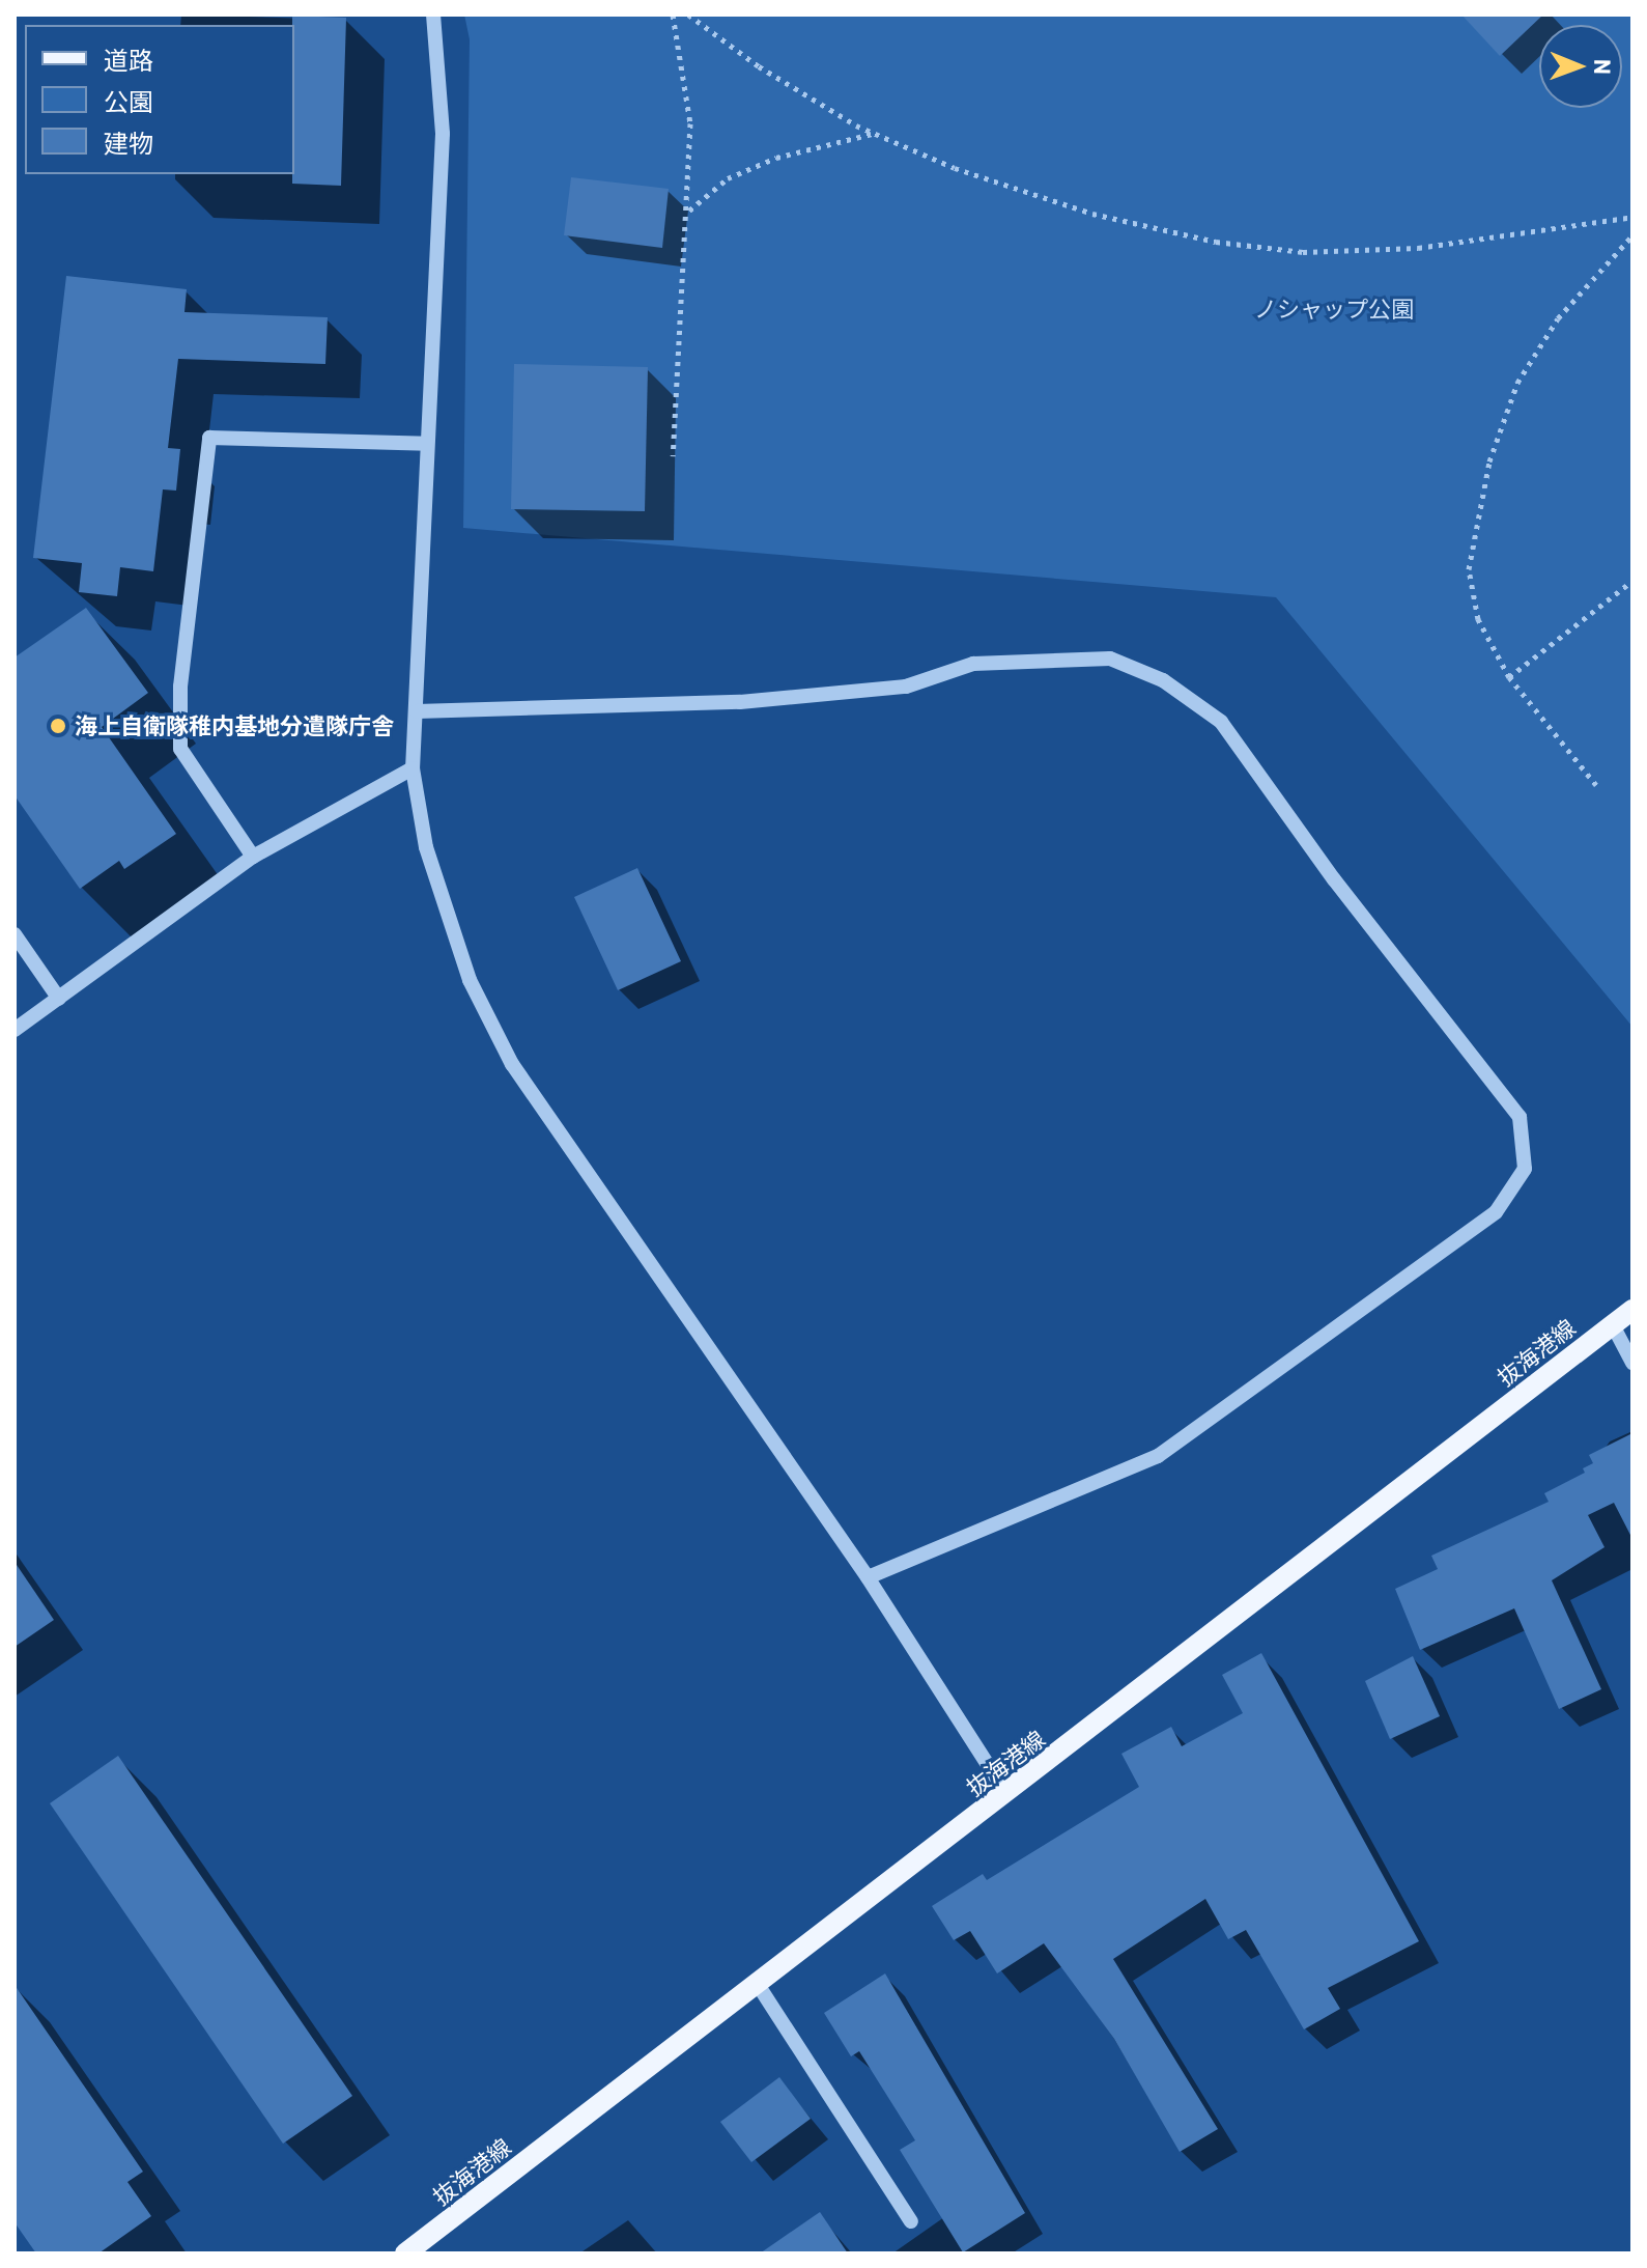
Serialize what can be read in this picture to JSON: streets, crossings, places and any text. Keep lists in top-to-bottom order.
{
  "streets": {
    "main road": ["抜海港線"]
  },
  "parks": ["ノシャップ公園"],
  "places": ["海上自衛隊稚内基地分遣隊庁舎"],
  "legend": ["道路", "公園", "建物"],
  "north": "right"
}
